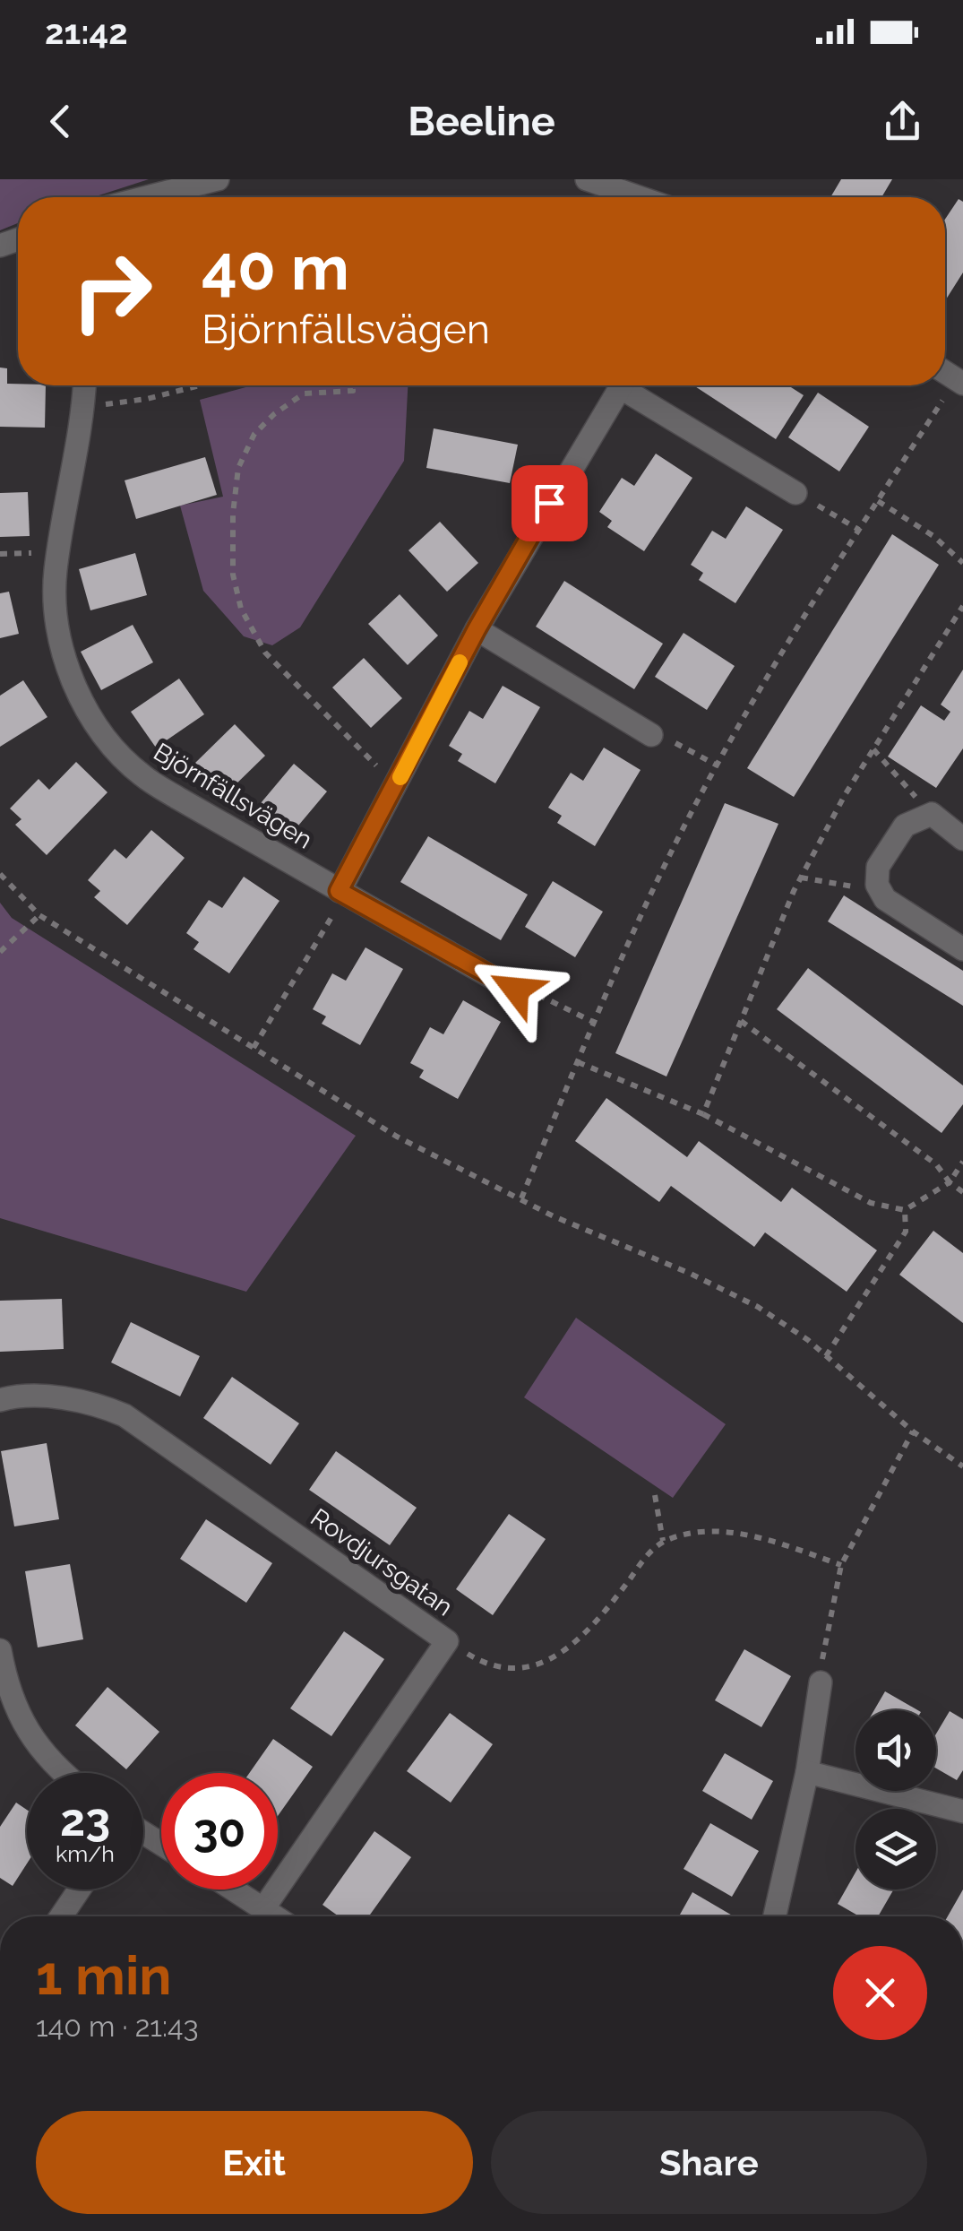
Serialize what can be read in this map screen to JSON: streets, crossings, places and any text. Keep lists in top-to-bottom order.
{
  "streets": {
    "street": ["Björnfällsvägen", "Rovdjursgatan"]
  },
  "page": {
    "status": "21:42",
    "header": "Beeline",
    "turn": ["40 m", "Björnfällsvägen"],
    "speed": "23 km/h",
    "limit": "30",
    "heading": ["1 min", "140 m · 21:43"],
    "buttons": ["Exit", "Share"]
  }
}
